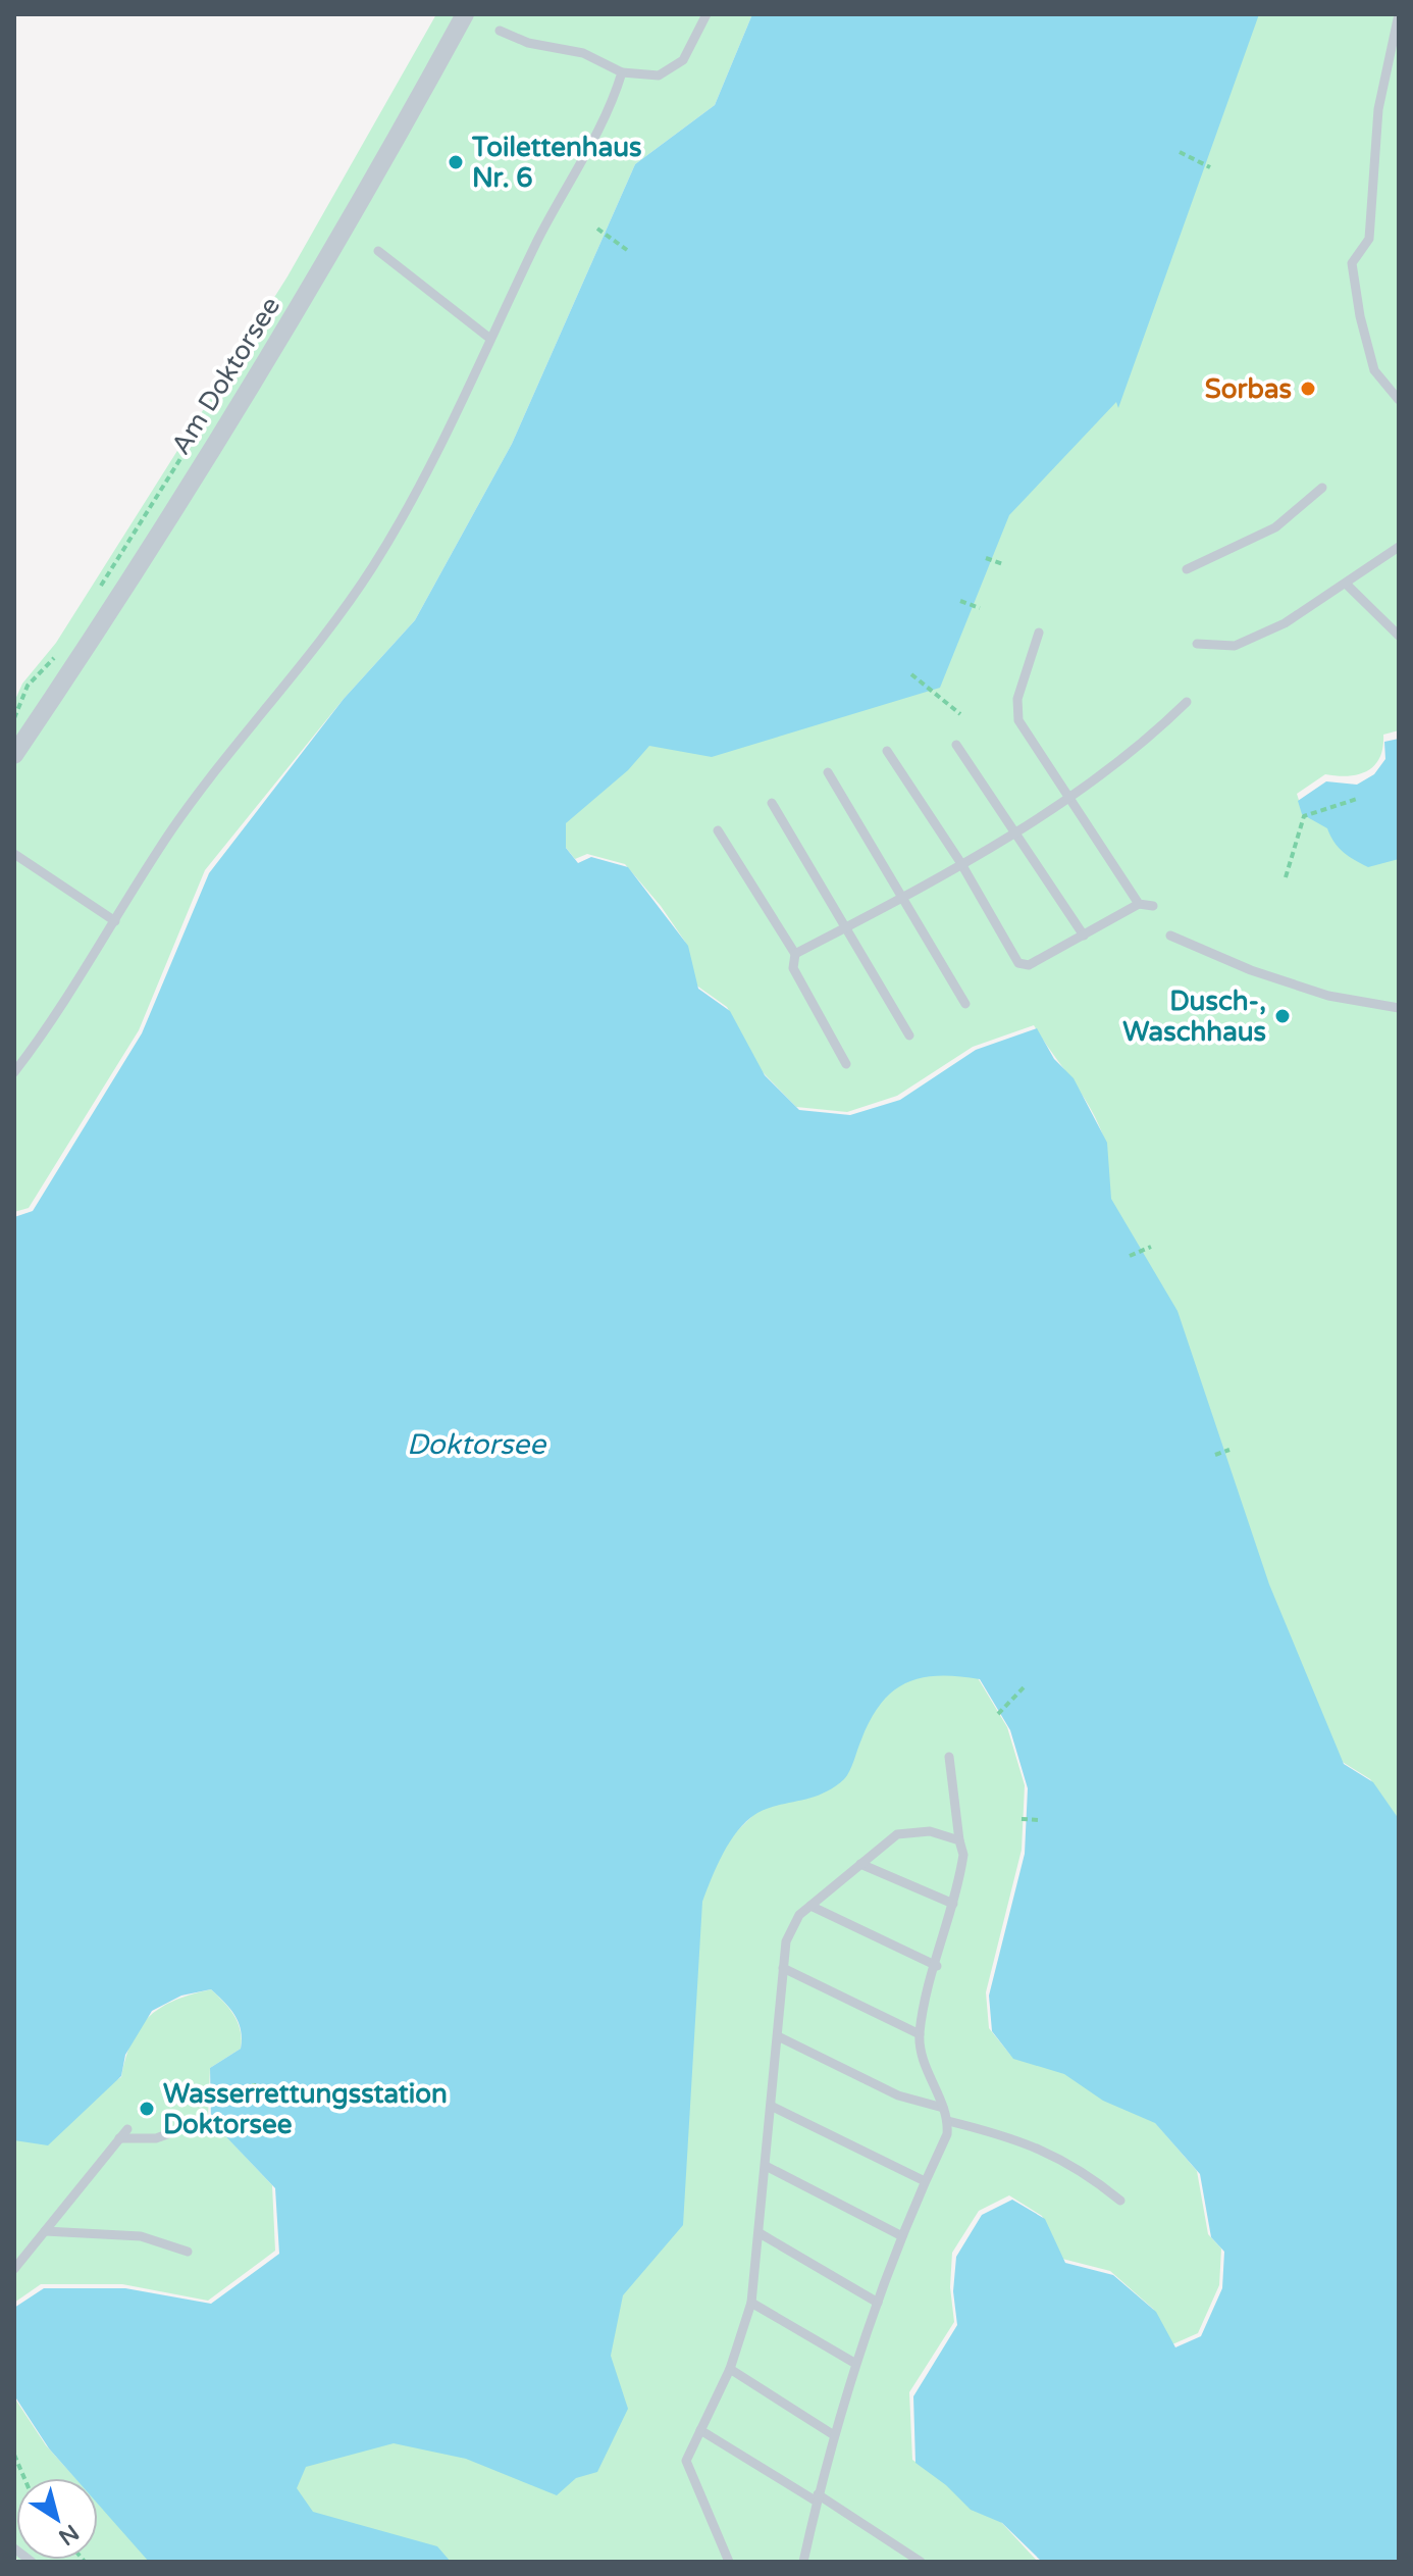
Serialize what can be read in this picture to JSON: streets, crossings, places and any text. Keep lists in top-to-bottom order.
{
  "streets": {
    "street": ["Am Doktorsee"]
  },
  "water": ["Doktorsee"],
  "places": [
    "Toilettenhaus Nr. 6",
    "Sorbas",
    "Dusch-, Waschhaus",
    "Wasserrettungsstation Doktorsee"
  ],
  "north": "bottom right"
}
